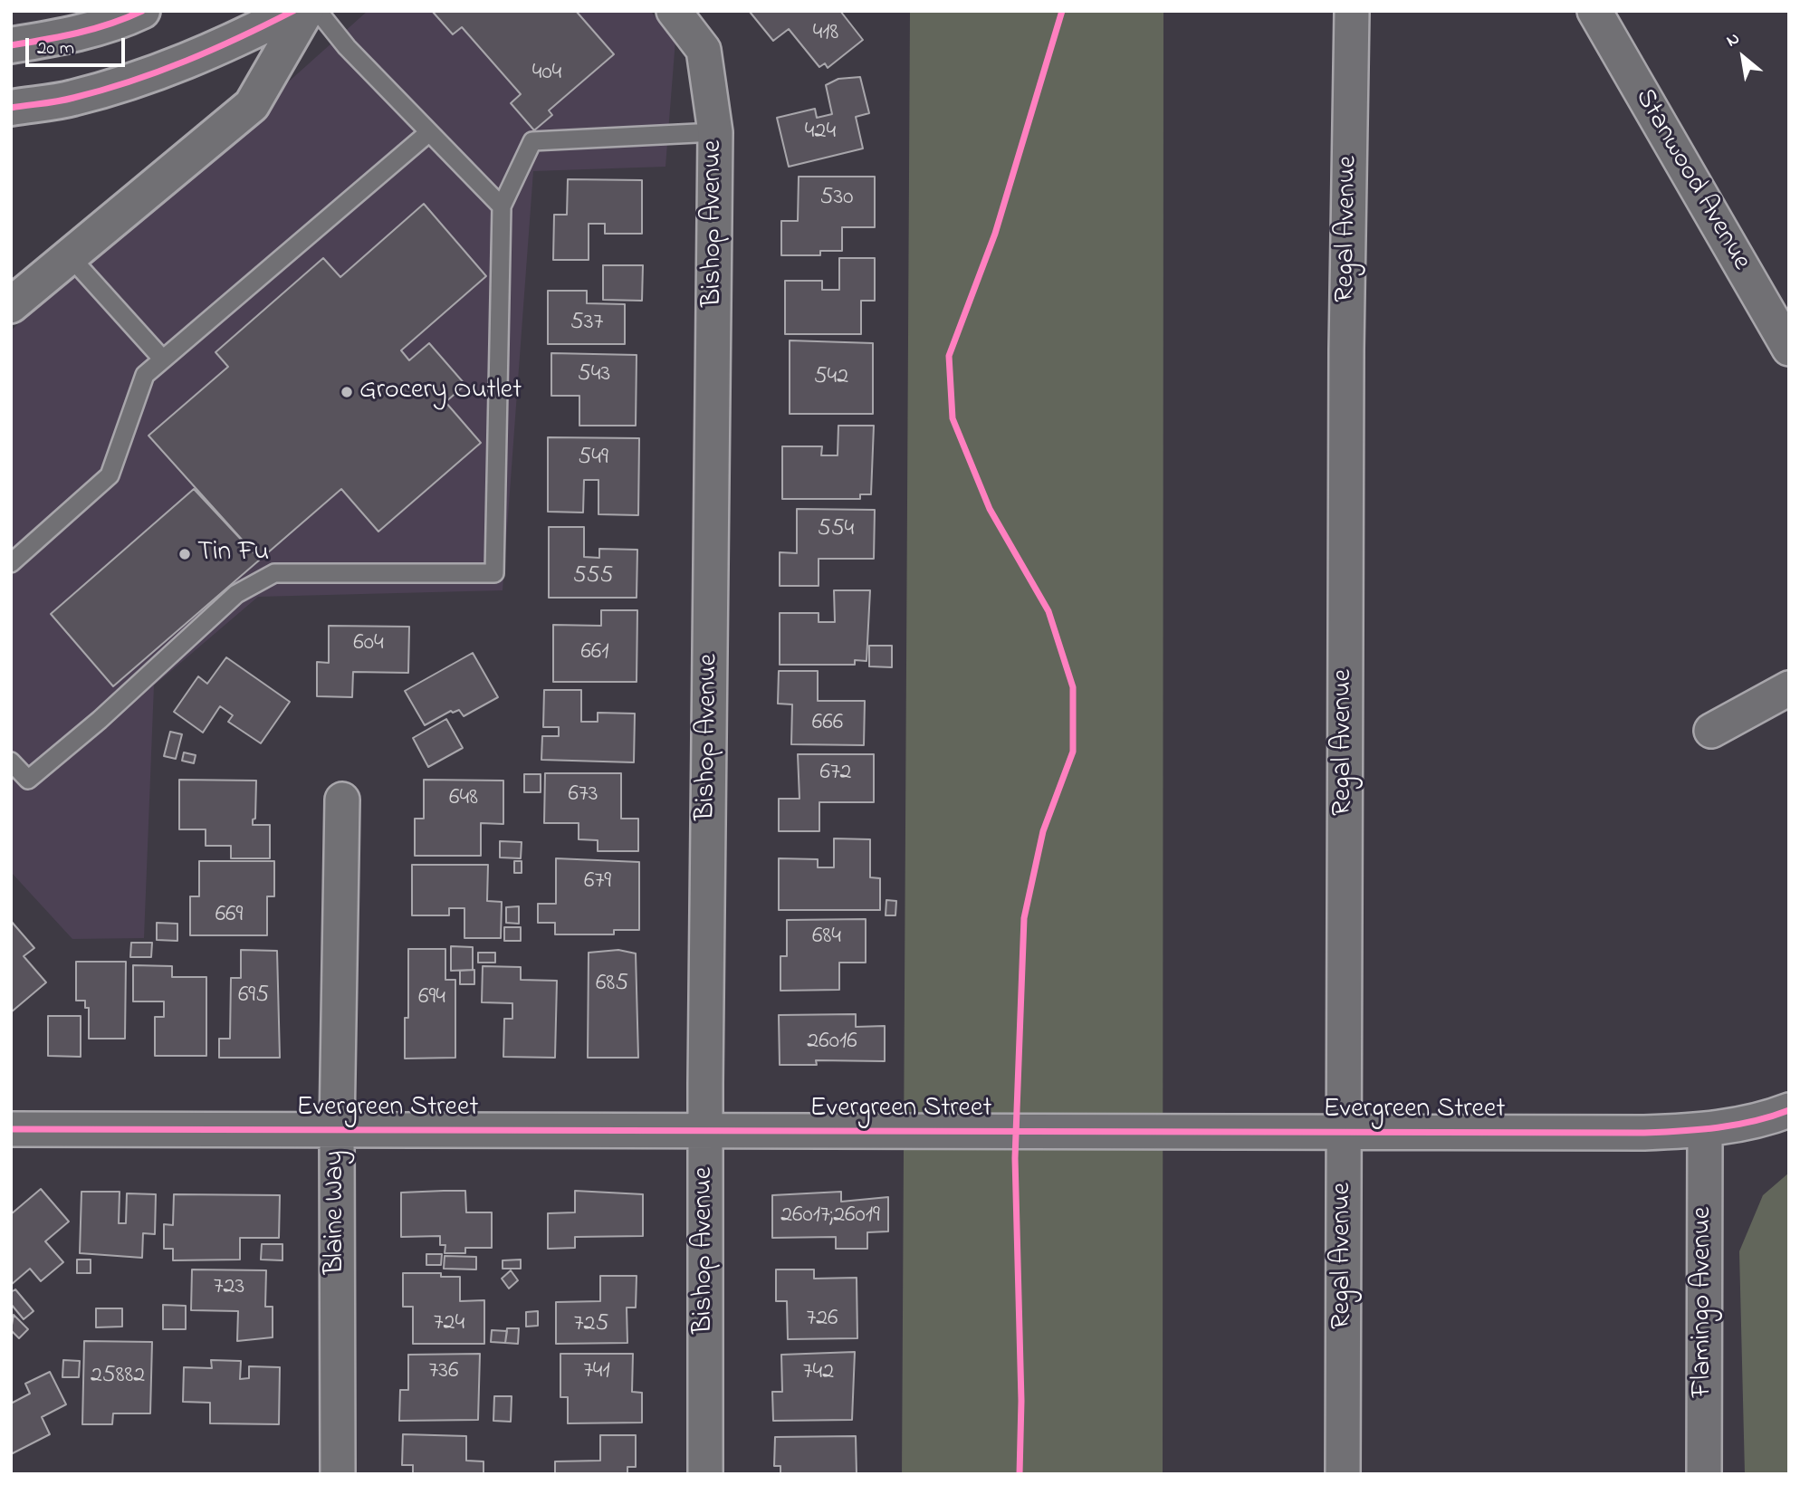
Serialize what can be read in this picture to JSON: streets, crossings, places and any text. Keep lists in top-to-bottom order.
{
  "streets": {
    "street": [
      "Stanwood Avenue",
      "Bishop Avenue",
      "Regal Avenue",
      "Evergreen Street",
      "Blaine Way",
      "Flamingo Avenue"
    ]
  },
  "crossings": [
    ["Bishop Avenue", "Evergreen Street"],
    ["Regal Avenue", "Evergreen Street"],
    ["Evergreen Street", "Blaine Way"],
    ["Evergreen Street", "Flamingo Avenue"]
  ],
  "places": ["Grocery Outlet", "Tin Fu"],
  "house_numbers": [
    "418",
    "404",
    "424",
    "530",
    "537",
    "543",
    "542",
    "549",
    "554",
    "555",
    "604",
    "661",
    "666",
    "672",
    "673",
    "648",
    "679",
    "669",
    "684",
    "685",
    "695",
    "694",
    "26016",
    "26017;26019",
    "723",
    "726",
    "724",
    "725",
    "736",
    "741",
    "742",
    "25882"
  ],
  "scale_bar": "20 m",
  "north": "top left"
}
